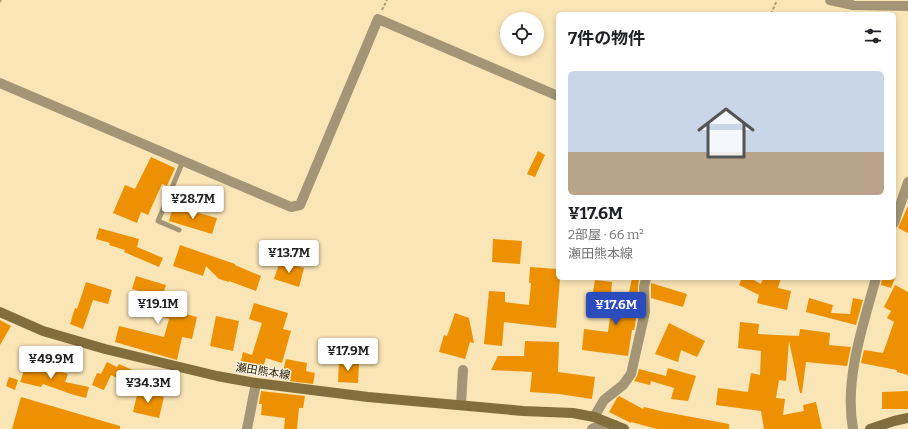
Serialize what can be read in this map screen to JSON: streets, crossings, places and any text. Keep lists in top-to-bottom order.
{
  "streets": {
    "main road": ["瀬田熊本線"]
  },
  "page": {
    "heading": "7件の物件",
    "list": [
      {
        "name": "¥17.6M",
        "note": "2部屋 · 66 m² · 瀬田熊本線"
      }
    ],
    "price": [
      "¥28.7M",
      "¥13.7M",
      "¥19.1M",
      "¥17.6M",
      "¥17.9M",
      "¥49.9M",
      "¥34.3M"
    ]
  }
}
